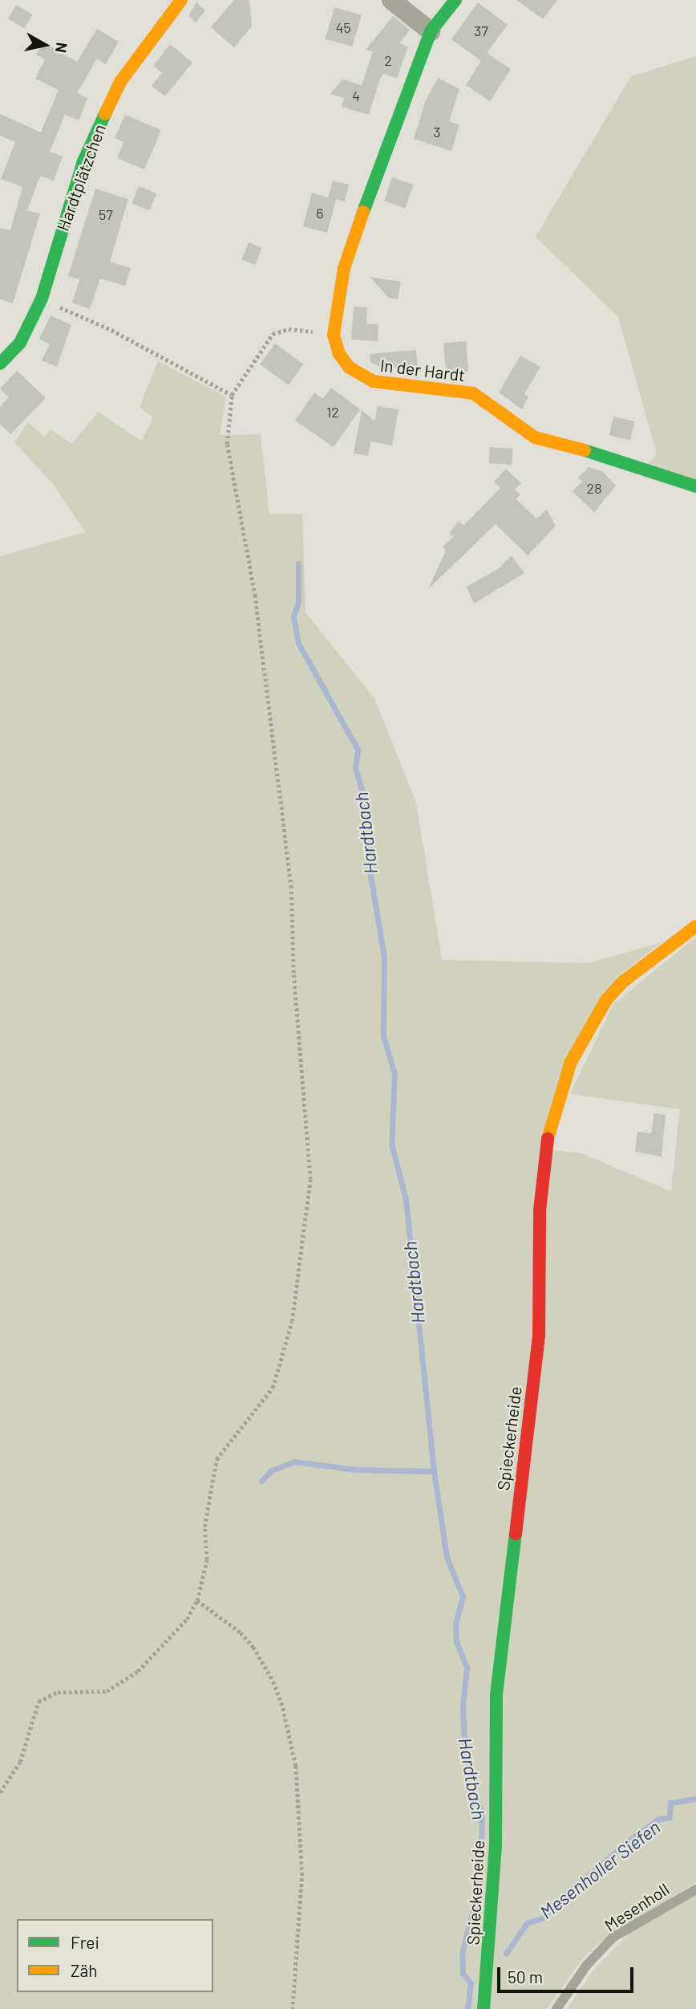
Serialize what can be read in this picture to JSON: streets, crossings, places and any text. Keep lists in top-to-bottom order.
{
  "streets": {
    "street": ["Hardtplätzchen", "In der Hardt", "Spieckerheide"],
    "lane": ["Mesenholl"]
  },
  "water": ["Hardtbach", "Mesenholler Siefen"],
  "house_numbers": [
    "45",
    "37",
    "2",
    "4",
    "3",
    "6",
    "57",
    "12",
    "28"
  ],
  "legend": ["Frei", "Zäh"],
  "scale_bar": "50 m",
  "north": "right"
}
